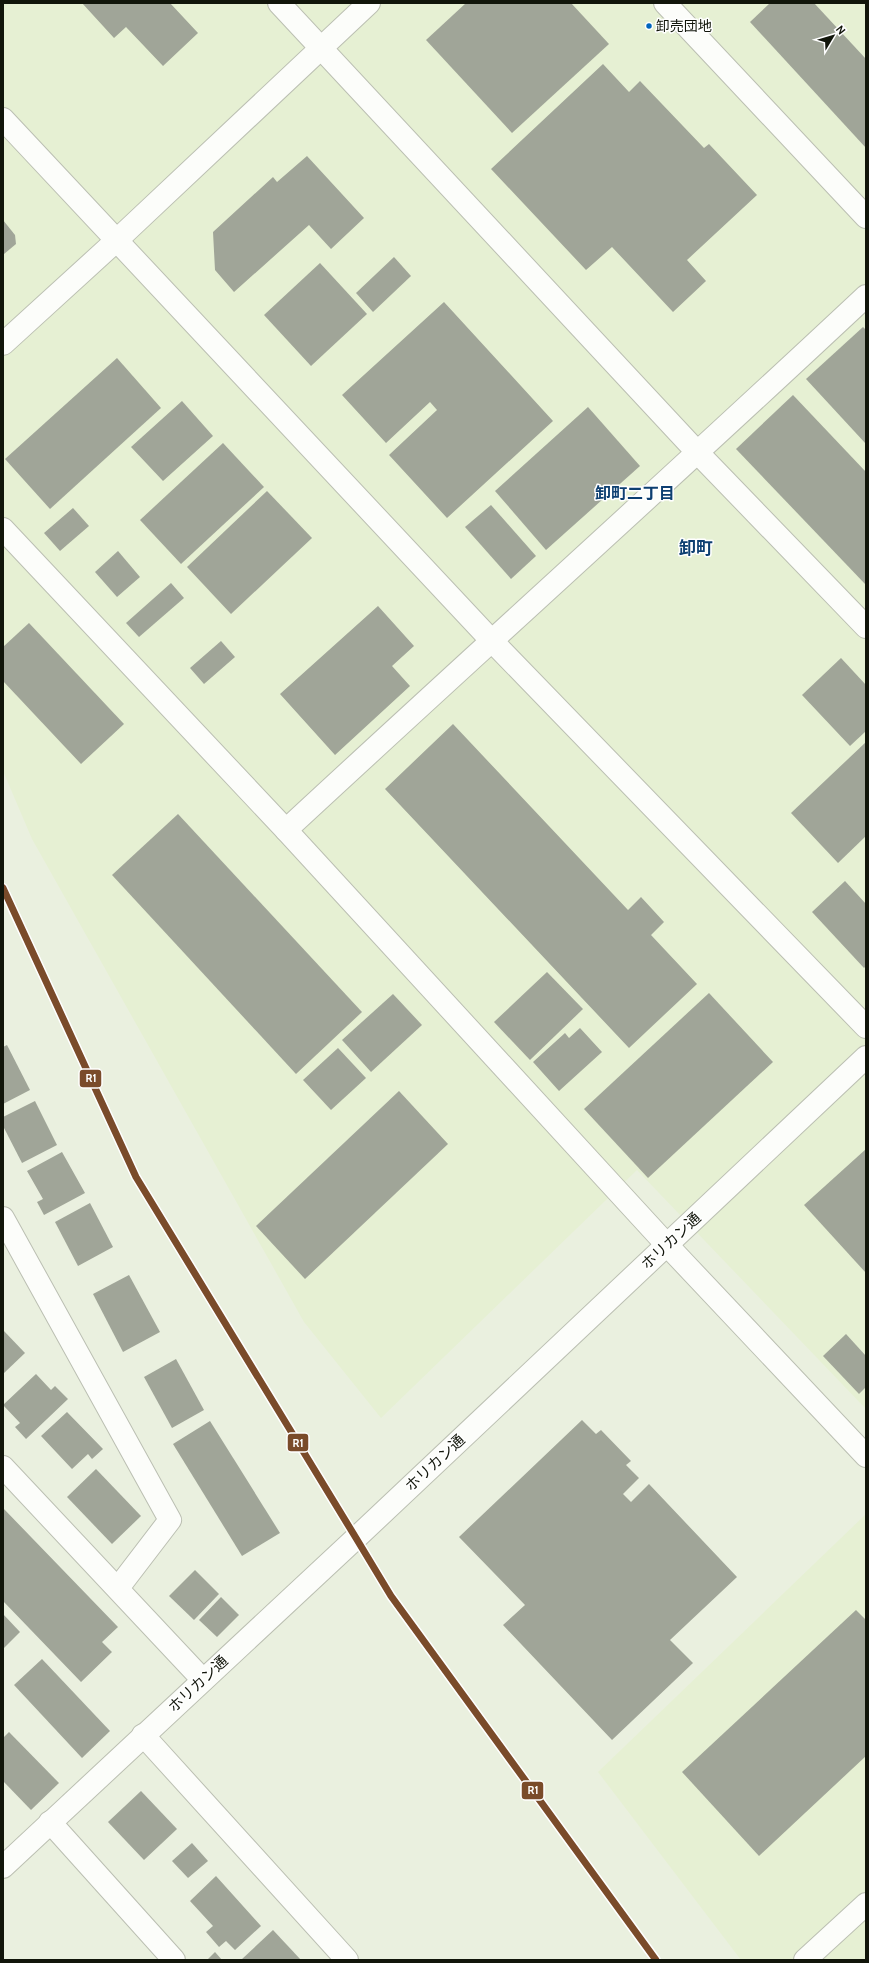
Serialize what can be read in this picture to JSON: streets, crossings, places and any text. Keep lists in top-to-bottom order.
{
  "streets": {
    "street": ["ホリカン通"]
  },
  "districts": ["卸町二丁目", "卸町"],
  "places": ["卸売団地"],
  "lines": ["transit line R1"],
  "north": "top right"
}
